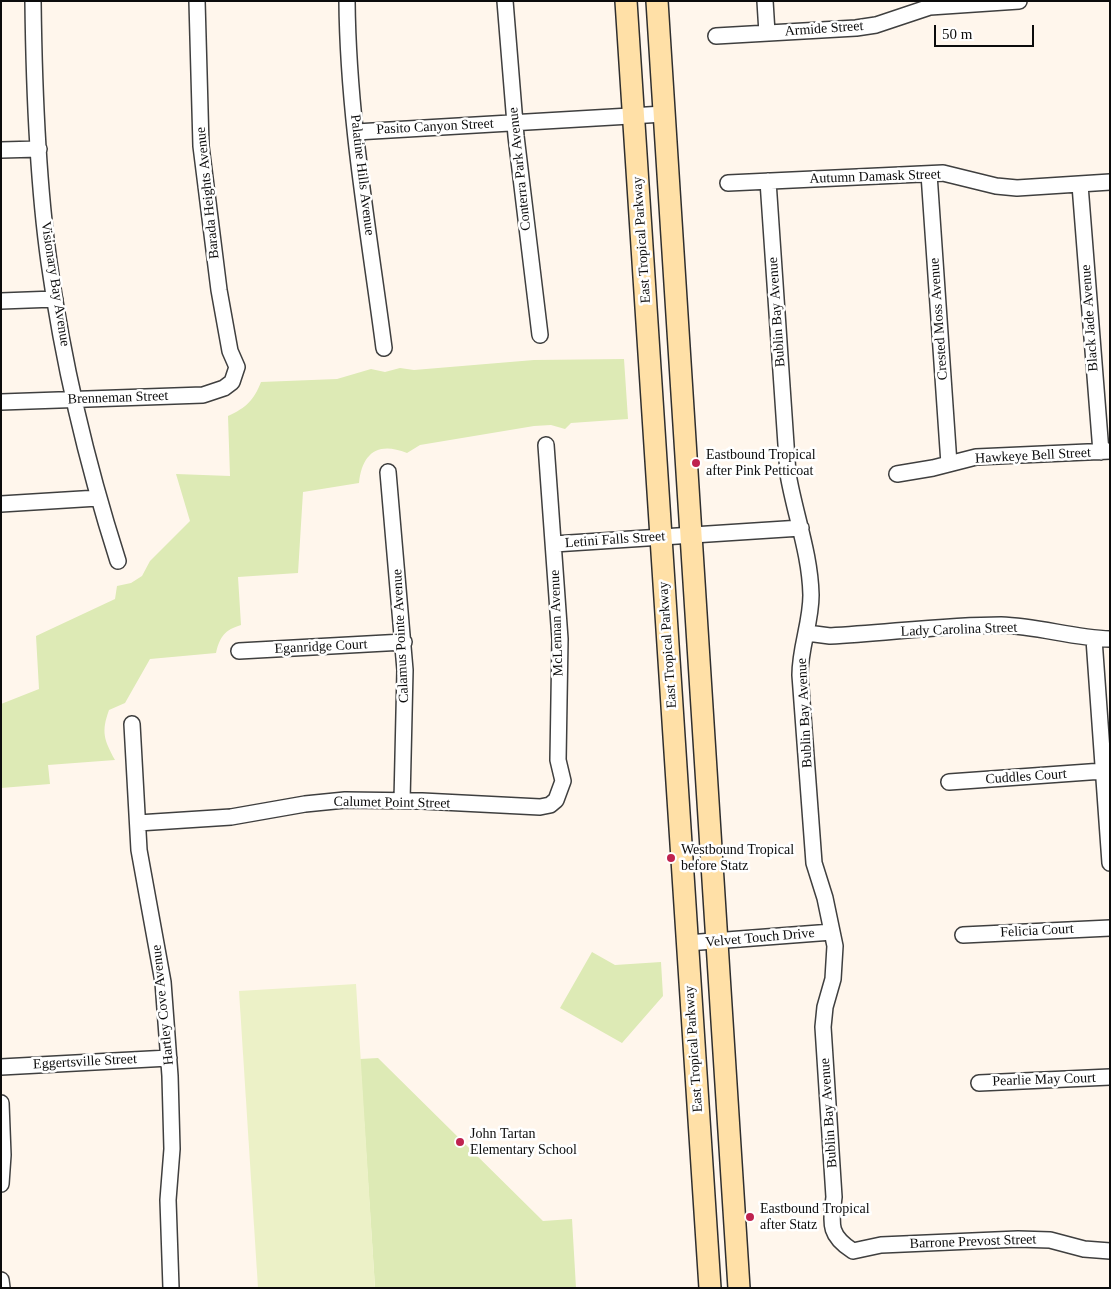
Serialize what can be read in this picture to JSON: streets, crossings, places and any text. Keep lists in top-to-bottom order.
{
  "streets": {
    "main road": ["East Tropical Parkway"],
    "street": [
      "Armide Street",
      "Pasito Canyon Street",
      "Conterra Park Avenue",
      "Palatine Hills Avenue",
      "Autumn Damask Street",
      "Barada Heights Avenue",
      "Visionary Bay Avenue",
      "Bublin Bay Avenue",
      "Black Jade Avenue",
      "Crested Moss Avenue",
      "Brenneman Street",
      "Hawkeye Bell Street",
      "Letini Falls Street",
      "McLennan Avenue",
      "Lady Carolina Street",
      "Calamus Pointe Avenue",
      "Eganridge Court",
      "Cuddles Court",
      "Calumet Point Street",
      "Felicia Court",
      "Velvet Touch Drive",
      "Hartley Cove Avenue",
      "Eggertsville Street",
      "Pearlie May Court",
      "Barrone Prevost Street"
    ]
  },
  "crossings": [
    ["Pasito Canyon Street", "Conterra Park Avenue"],
    ["Pasito Canyon Street", "Palatine Hills Avenue"],
    ["Pasito Canyon Street", "East Tropical Parkway"],
    ["Autumn Damask Street", "Bublin Bay Avenue"],
    ["Autumn Damask Street", "Black Jade Avenue"],
    ["Autumn Damask Street", "Crested Moss Avenue"],
    ["Barada Heights Avenue", "Brenneman Street"],
    ["East Tropical Parkway", "Letini Falls Street"],
    ["East Tropical Parkway", "Velvet Touch Drive"],
    ["Visionary Bay Avenue", "Brenneman Street"],
    ["Bublin Bay Avenue", "Letini Falls Street"],
    ["Bublin Bay Avenue", "Lady Carolina Street"],
    ["Bublin Bay Avenue", "Velvet Touch Drive"],
    ["Bublin Bay Avenue", "Barrone Prevost Street"],
    ["Black Jade Avenue", "Hawkeye Bell Street"],
    ["Crested Moss Avenue", "Hawkeye Bell Street"],
    ["Letini Falls Street", "McLennan Avenue"],
    ["McLennan Avenue", "Calumet Point Street"],
    ["Calamus Pointe Avenue", "Eganridge Court"],
    ["Calamus Pointe Avenue", "Calumet Point Street"],
    ["Calumet Point Street", "Hartley Cove Avenue"],
    ["Hartley Cove Avenue", "Eggertsville Street"]
  ],
  "places": [
    "Eastbound Tropical after Pink Petticoat",
    "Westbound Tropical before Statz",
    "John Tartan Elementary School",
    "Eastbound Tropical after Statz"
  ],
  "scale_bar": "50 m"
}
